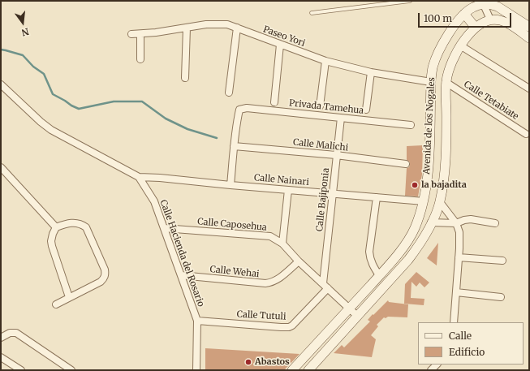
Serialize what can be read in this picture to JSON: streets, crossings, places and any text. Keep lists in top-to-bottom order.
{
  "streets": {
    "main road": ["Avenida de los Nogales"],
    "street": [
      "Paseo Yori",
      "Calle Tetabiate",
      "Privada Tamehua",
      "Calle Malichi",
      "Calle Nainari",
      "Calle Bajiponia",
      "Calle Caposehua",
      "Calle Hacienda del Rosario",
      "Calle Wehai",
      "Calle Tutuli"
    ]
  },
  "crossings": [
    ["Paseo Yori", "Avenida de los Nogales"],
    ["Calle Tetabiate", "Avenida de los Nogales"],
    ["Privada Tamehua", "Calle Malichi"],
    ["Privada Tamehua", "Calle Bajiponia"],
    ["Avenida de los Nogales", "Calle Nainari"],
    ["Avenida de los Nogales", "Calle Caposehua"],
    ["Calle Malichi", "Calle Bajiponia"],
    ["Calle Nainari", "Calle Bajiponia"],
    ["Calle Nainari", "Calle Hacienda del Rosario"],
    ["Calle Bajiponia", "Calle Caposehua"],
    ["Calle Caposehua", "Calle Hacienda del Rosario"],
    ["Calle Caposehua", "Calle Wehai"],
    ["Calle Caposehua", "Calle Tutuli"],
    ["Calle Hacienda del Rosario", "Calle Wehai"],
    ["Calle Hacienda del Rosario", "Calle Tutuli"]
  ],
  "places": ["la bajadita", "Abastos"],
  "legend": ["Calle", "Edificio"],
  "scale_bar": "100 m",
  "north": "bottom"
}
